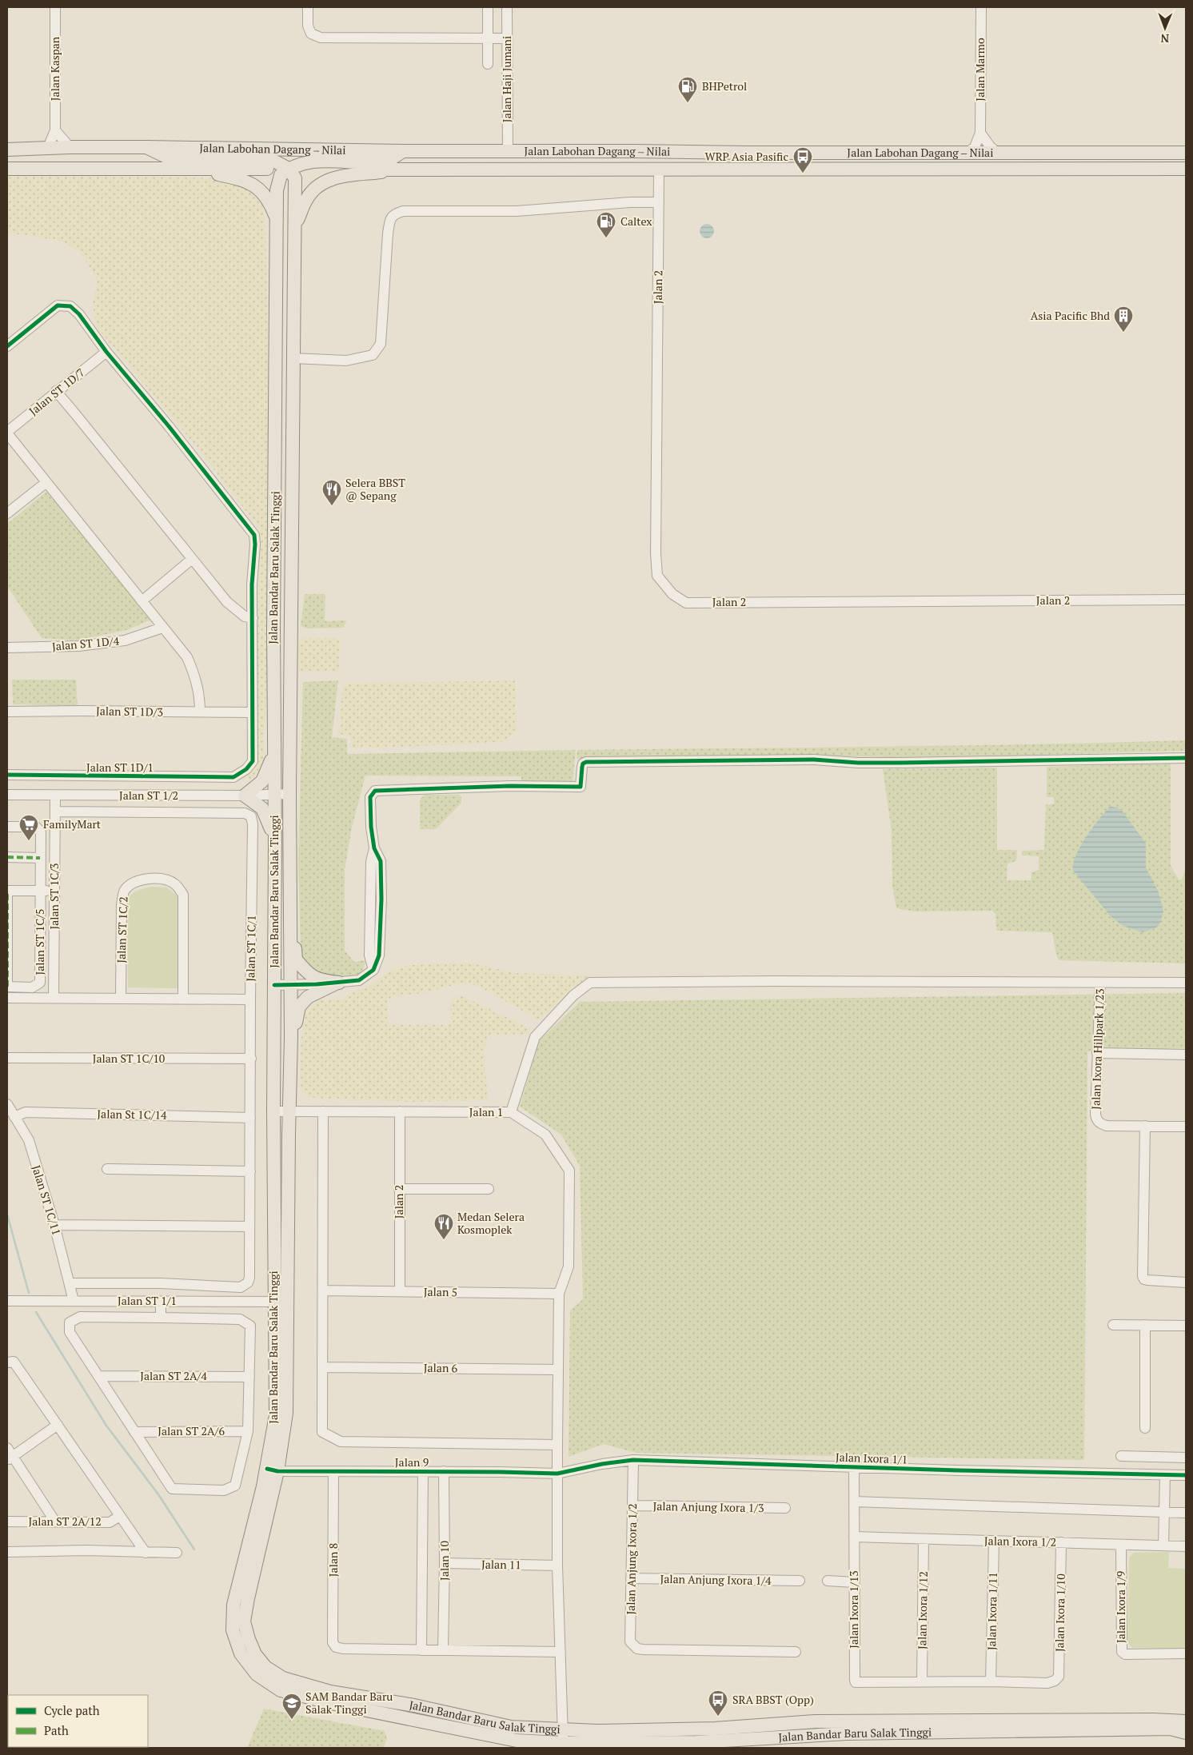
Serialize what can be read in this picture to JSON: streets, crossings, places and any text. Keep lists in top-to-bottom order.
{
  "streets": {
    "main road": ["Jalan Labohan Dagang ‒ Nilai", "Jalan Bandar Baru Salak Tinggi"],
    "street": [
      "Jalan Kaspan",
      "Jalan Marmo",
      "Jalan Haji Jumani",
      "Jalan 2",
      "Jalan ST 1D/7",
      "Jalan ST 1D/4",
      "Jalan ST 1D/3",
      "Jalan ST 1D/1",
      "Jalan ST 1/2",
      "Jalan ST 1C/3",
      "Jalan ST 1C/2",
      "Jalan ST 1C/5",
      "Jalan ST 1C/1",
      "Jalan Ixora Hillpark 1/23",
      "Jalan ST 1C/10",
      "Jalan 1",
      "Jalan St 1C/14",
      "Jalan ST 1C/11",
      "Jalan 5",
      "Jalan ST 1/1",
      "Jalan 6",
      "Jalan ST 2A/4",
      "Jalan ST 2A/6",
      "Jalan Ixora 1/1",
      "Jalan 9",
      "Jalan Anjung Ixora 1/3",
      "Jalan ST 2A/12",
      "Jalan Ixora 1/2",
      "Jalan Anjung Ixora 1/2",
      "Jalan 8",
      "Jalan 10",
      "Jalan 11",
      "Jalan Anjung Ixora 1/4",
      "Jalan Ixora 1/9",
      "Jalan Ixora 1/13",
      "Jalan Ixora 1/12",
      "Jalan Ixora 1/11",
      "Jalan Ixora 1/10"
    ]
  },
  "crossings": [
    ["Jalan Haji Jumani", "Jalan Labohan Dagang ‒ Nilai"],
    ["Jalan Labohan Dagang ‒ Nilai", "Jalan 2"],
    ["Jalan Labohan Dagang ‒ Nilai", "Jalan Bandar Baru Salak Tinggi"],
    ["Jalan 2", "Jalan 1"],
    ["Jalan 2", "Jalan 5"],
    ["Jalan Bandar Baru Salak Tinggi", "Jalan ST 1/2"],
    ["Jalan Bandar Baru Salak Tinggi", "Jalan 1"],
    ["Jalan Bandar Baru Salak Tinggi", "Jalan ST 1/1"],
    ["Jalan Bandar Baru Salak Tinggi", "Jalan 9"],
    ["Jalan ST 1D/3", "Jalan ST 1D/1"],
    ["Jalan ST 1/2", "Jalan ST 1C/3"],
    ["Jalan ST 1C/3", "Jalan ST 1C/1"],
    ["Jalan ST 1C/1", "Jalan ST 1C/10"],
    ["Jalan ST 1C/1", "Jalan St 1C/14"],
    ["Jalan ST 1C/1", "Jalan ST 1C/11"],
    ["Jalan 1", "Jalan 5"],
    ["Jalan St 1C/14", "Jalan ST 1C/11"],
    ["Jalan ST 1C/11", "Jalan ST 1/1"],
    ["Jalan Ixora 1/1", "Jalan 9"],
    ["Jalan Ixora 1/1", "Jalan Anjung Ixora 1/2"],
    ["Jalan Ixora 1/1", "Jalan Ixora 1/13"],
    ["Jalan 9", "Jalan 8"],
    ["Jalan 9", "Jalan 10"],
    ["Jalan Anjung Ixora 1/3", "Jalan Anjung Ixora 1/2"],
    ["Jalan Ixora 1/2", "Jalan Ixora 1/9"],
    ["Jalan Ixora 1/2", "Jalan Ixora 1/13"],
    ["Jalan Ixora 1/2", "Jalan Ixora 1/12"],
    ["Jalan Ixora 1/2", "Jalan Ixora 1/11"],
    ["Jalan Ixora 1/2", "Jalan Ixora 1/10"],
    ["Jalan Anjung Ixora 1/2", "Jalan Anjung Ixora 1/4"],
    ["Jalan 8", "Jalan 10"],
    ["Jalan 10", "Jalan 11"],
    ["Jalan Ixora 1/13", "Jalan Ixora 1/12"],
    ["Jalan Ixora 1/11", "Jalan Ixora 1/10"]
  ],
  "places": {
    "fuel station": ["BHPetrol", "Caltex"],
    "bus stop": ["WRP Asia Pasific", "SRA BBST (Opp)"],
    "building": ["Asia Pacific Bhd"],
    "restaurant": ["Selera BBST @ Sepang", "Medan Selera Kosmoplek"],
    "supermarket": ["FamilyMart"],
    "school or university": ["SAM Bandar Baru Salak Tinggi"]
  },
  "legend": ["Cycle path", "Path"],
  "north": "bottom"
}
